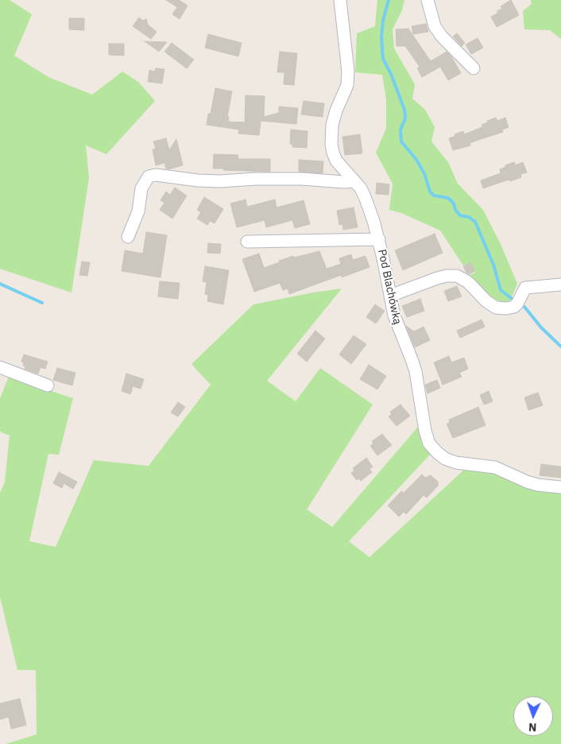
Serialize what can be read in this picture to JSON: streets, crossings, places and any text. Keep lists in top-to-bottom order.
{
  "streets": {
    "street": ["Pod Blachówką"]
  },
  "north": "bottom"
}
